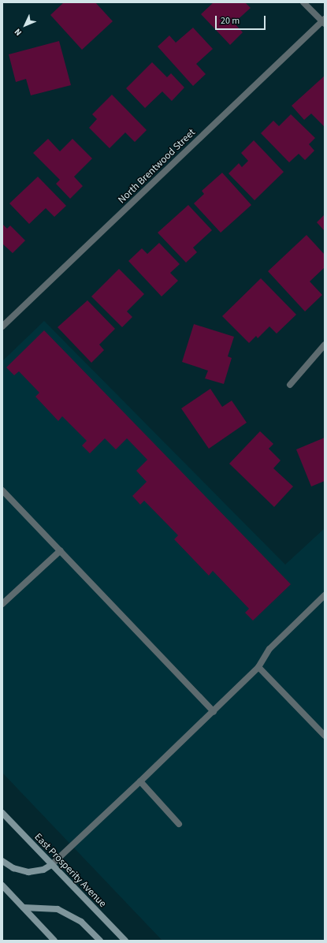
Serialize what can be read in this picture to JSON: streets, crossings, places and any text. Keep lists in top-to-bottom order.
{
  "streets": {
    "main road": ["East Prosperity Avenue"],
    "street": ["North Brentwood Street"]
  },
  "scale_bar": "20 m",
  "north": "bottom left"
}
